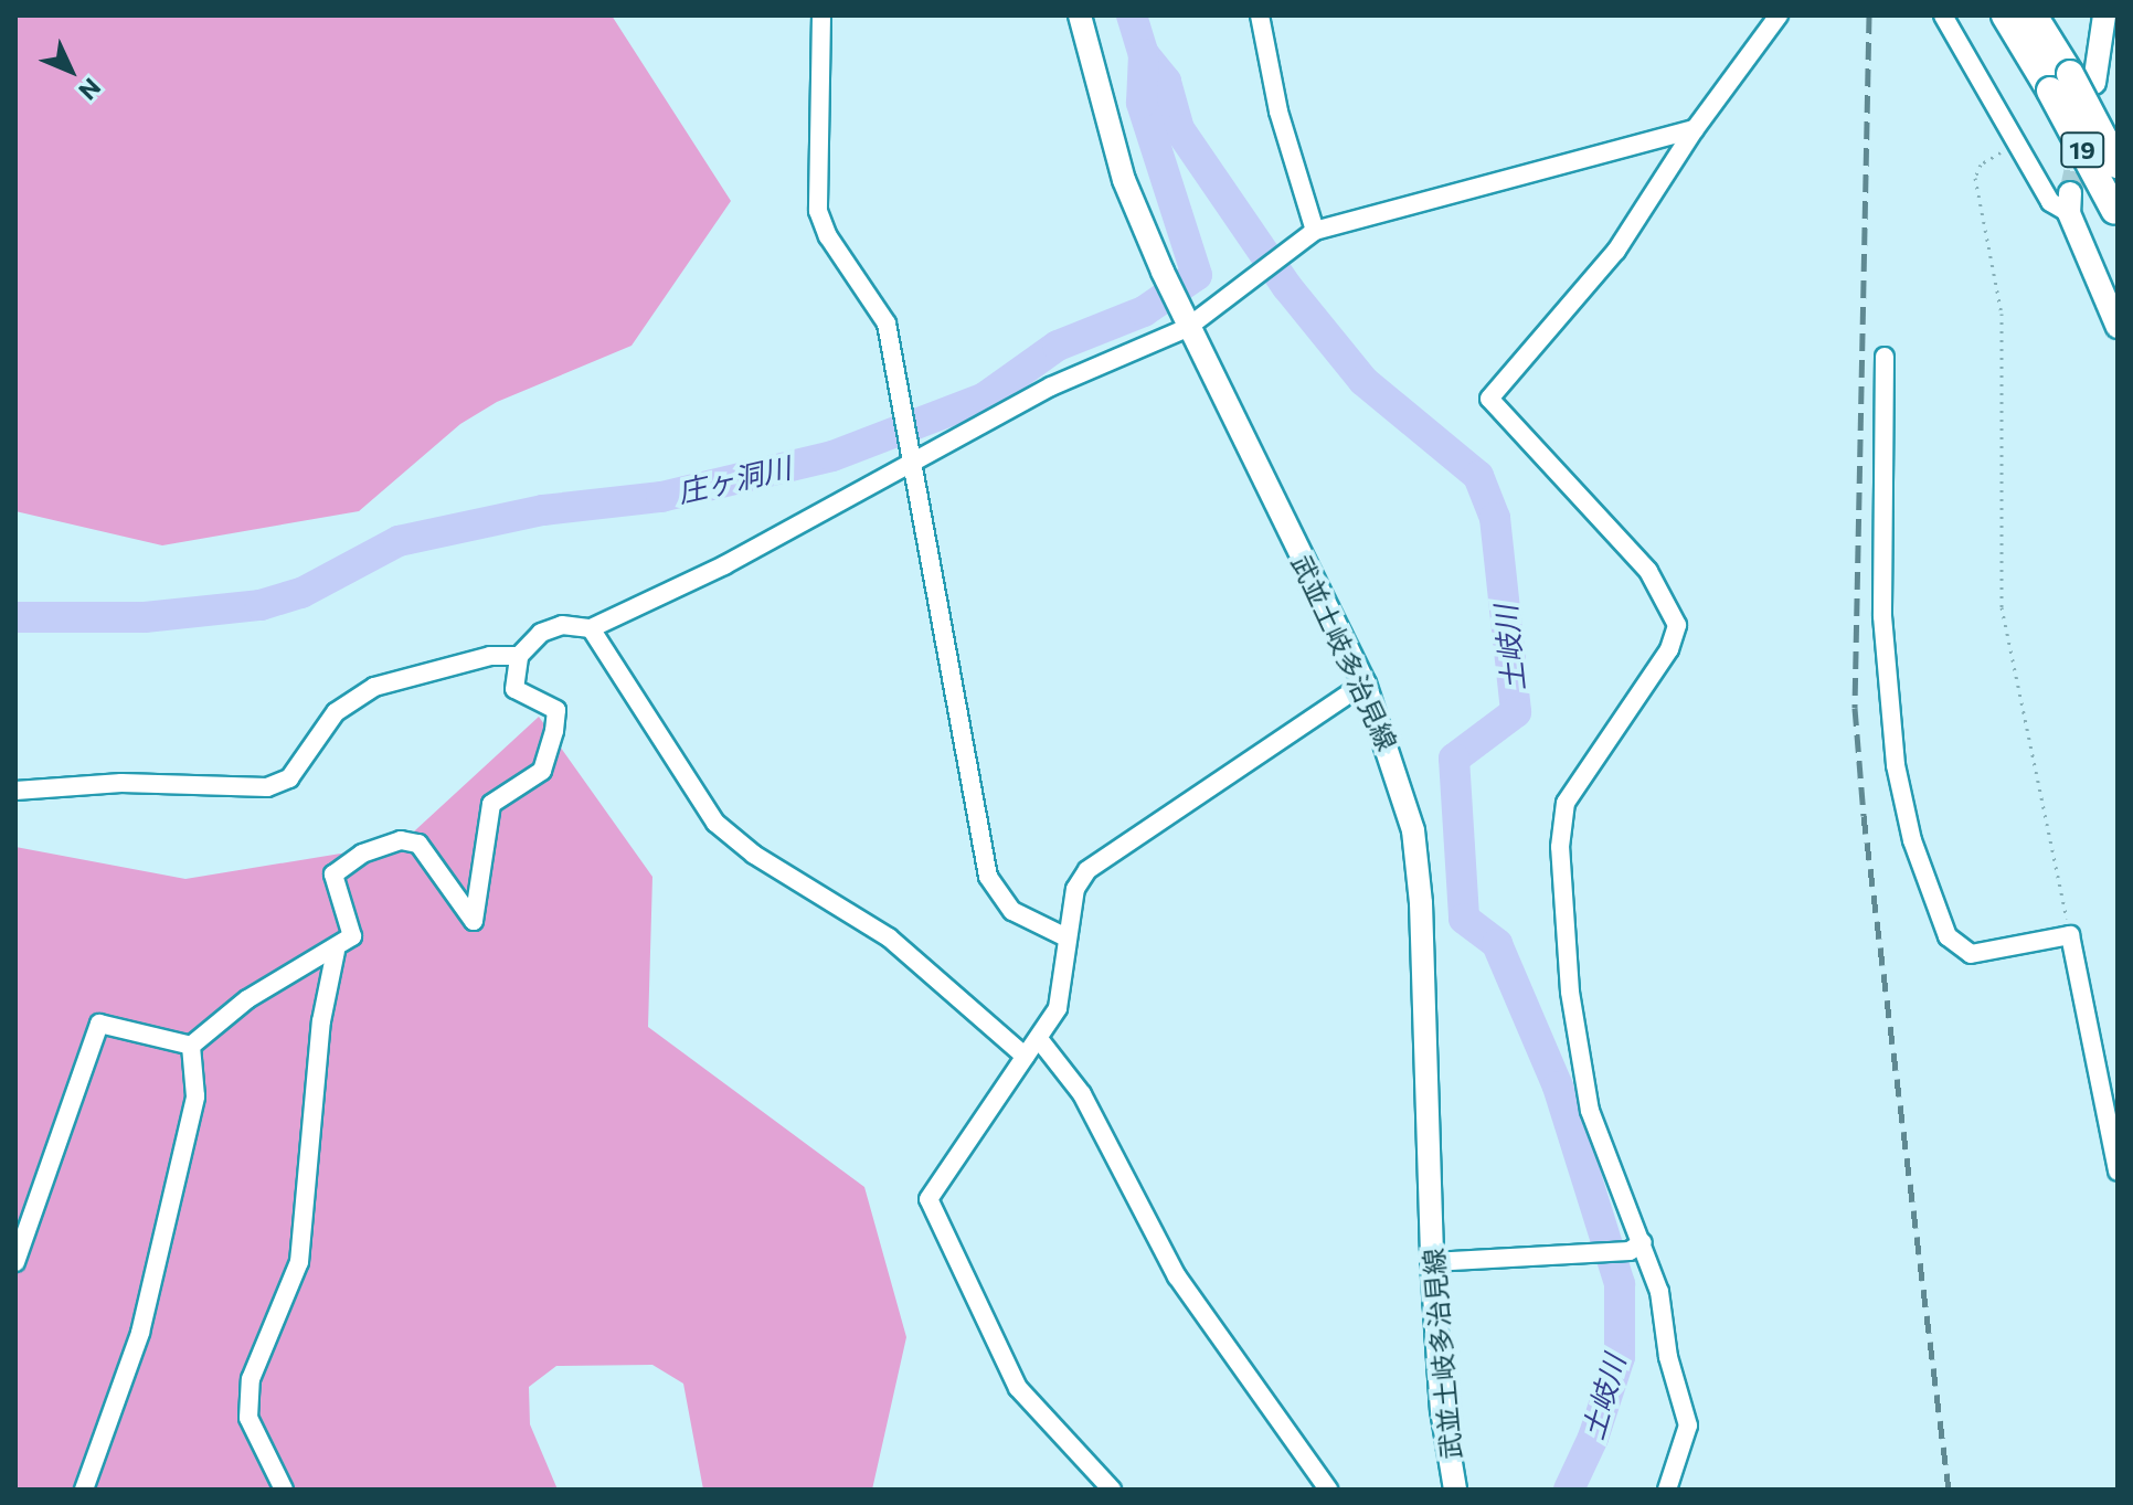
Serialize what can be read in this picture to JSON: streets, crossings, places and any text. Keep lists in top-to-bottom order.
{
  "streets": {
    "highway": ["19"],
    "main road": ["武並土岐多治見線"]
  },
  "water": ["庄ヶ洞川", "土岐川"],
  "north": "bottom right"
}
